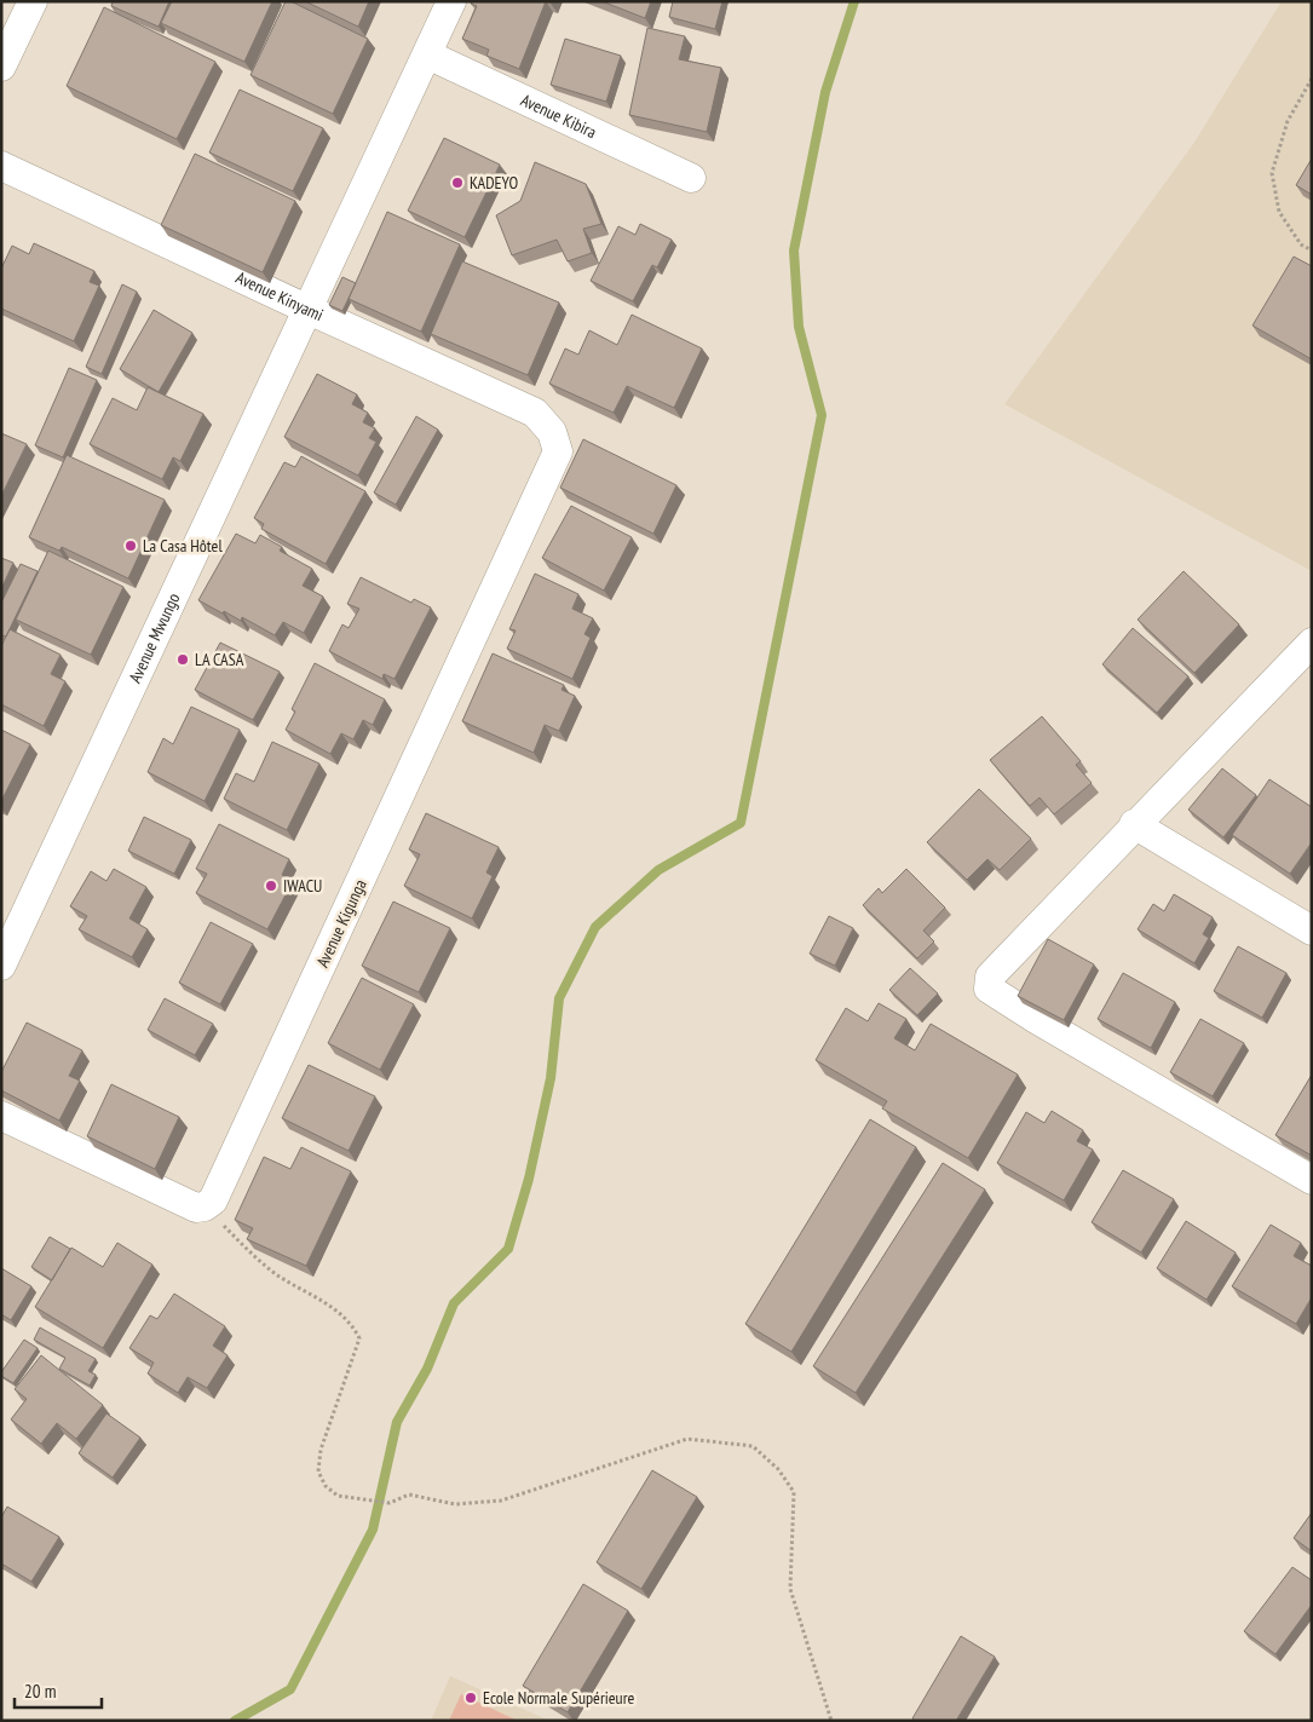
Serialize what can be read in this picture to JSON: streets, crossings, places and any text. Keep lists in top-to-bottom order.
{
  "streets": {
    "street": [
      "Avenue Kibira",
      "Avenue Kinyami",
      "Avenue Mwungo",
      "Avenue Kigunga"
    ]
  },
  "crossings": [
    ["Avenue Kibira", "Avenue Mwungo"],
    ["Avenue Kinyami", "Avenue Mwungo"],
    ["Avenue Kinyami", "Avenue Kigunga"]
  ],
  "places": [
    "KADEYO",
    "La Casa Hôtel",
    "LA CASA",
    "IWACU",
    "Ecole Normale Supérieure"
  ],
  "scale_bar": "20 m"
}
